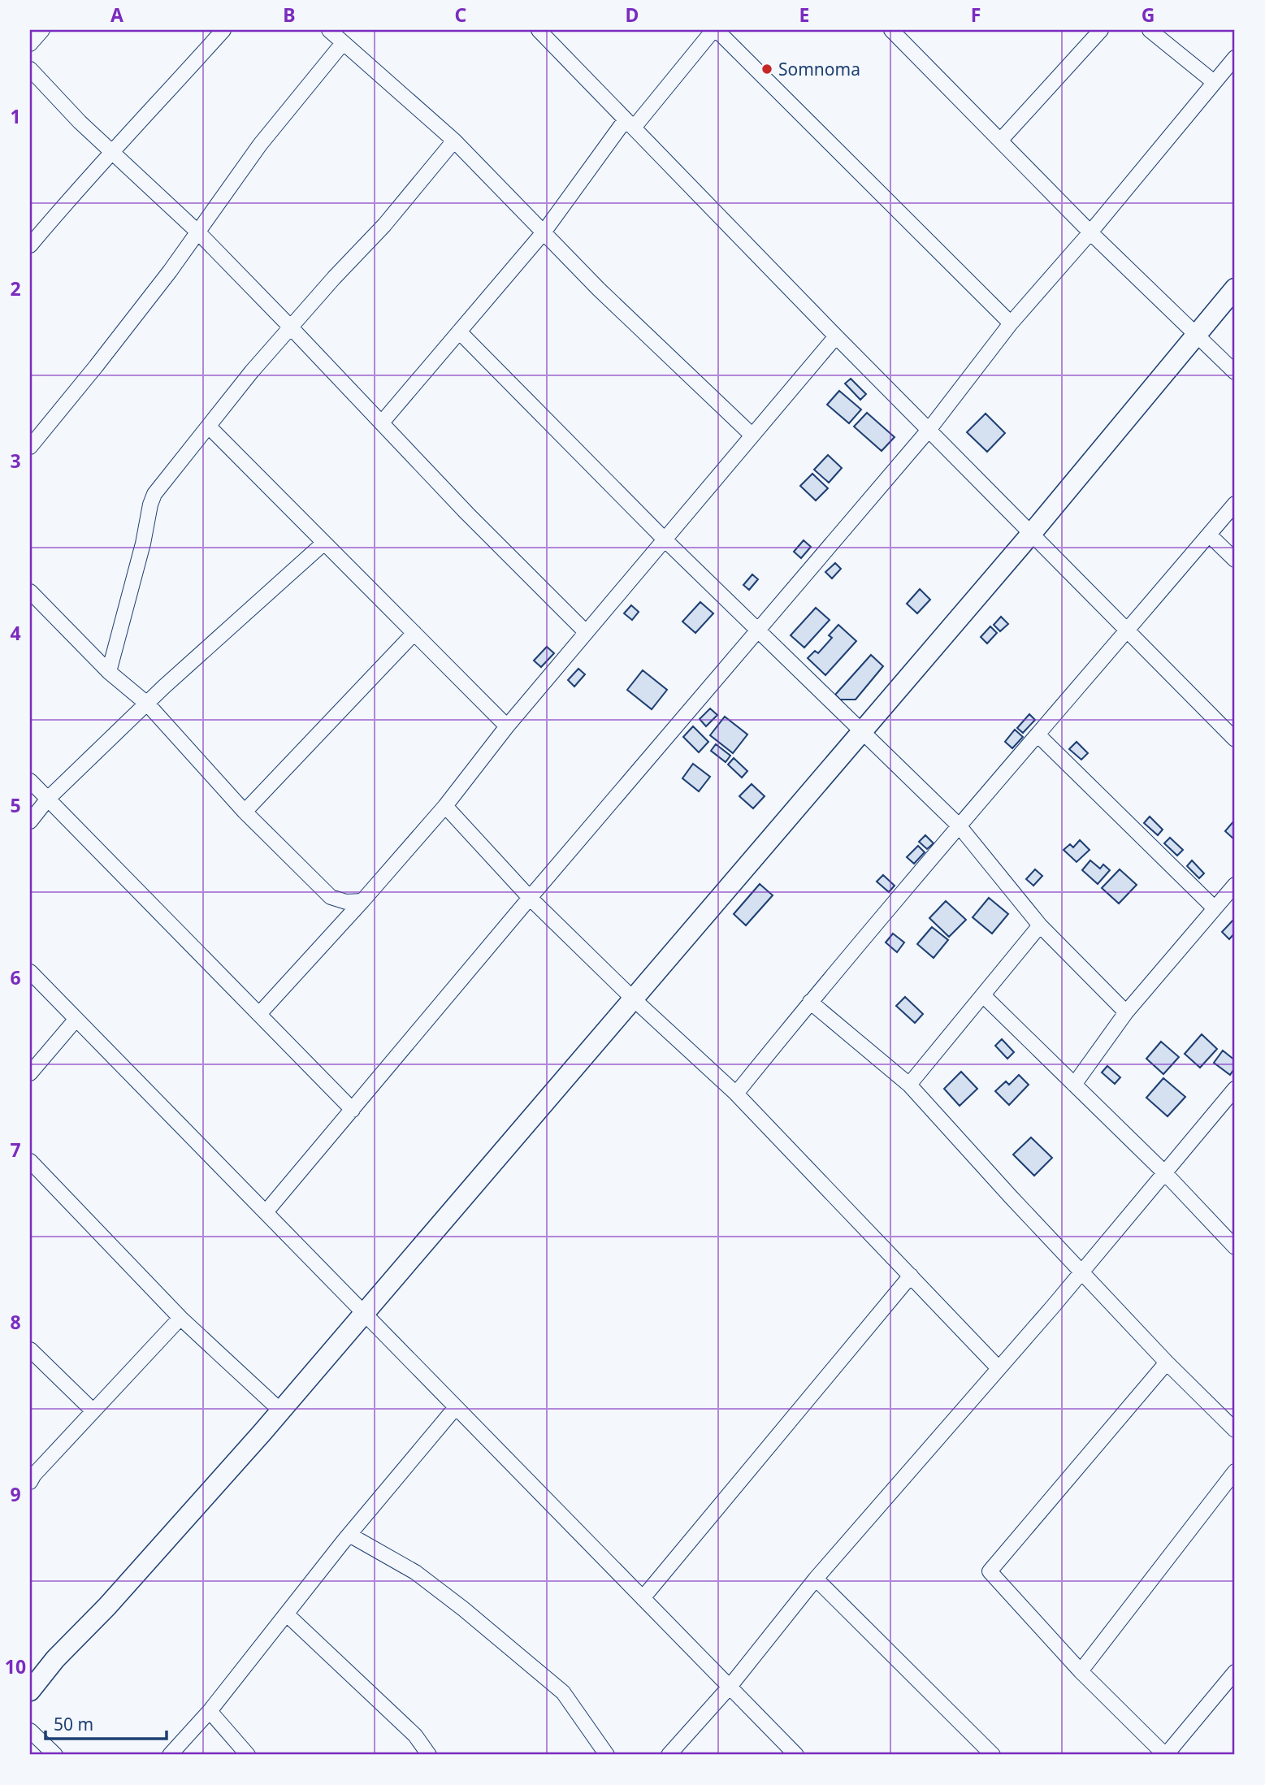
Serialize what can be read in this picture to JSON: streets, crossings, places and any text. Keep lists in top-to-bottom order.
{
  "places": ["Somnoma"],
  "scale_bar": "50 m",
  "grid": {
    "columns": [
      "A",
      "B",
      "C",
      "D",
      "E",
      "F",
      "G"
    ],
    "rows": [
      "1",
      "2",
      "3",
      "4",
      "5",
      "6",
      "7",
      "8",
      "9",
      "10"
    ]
  }
}
